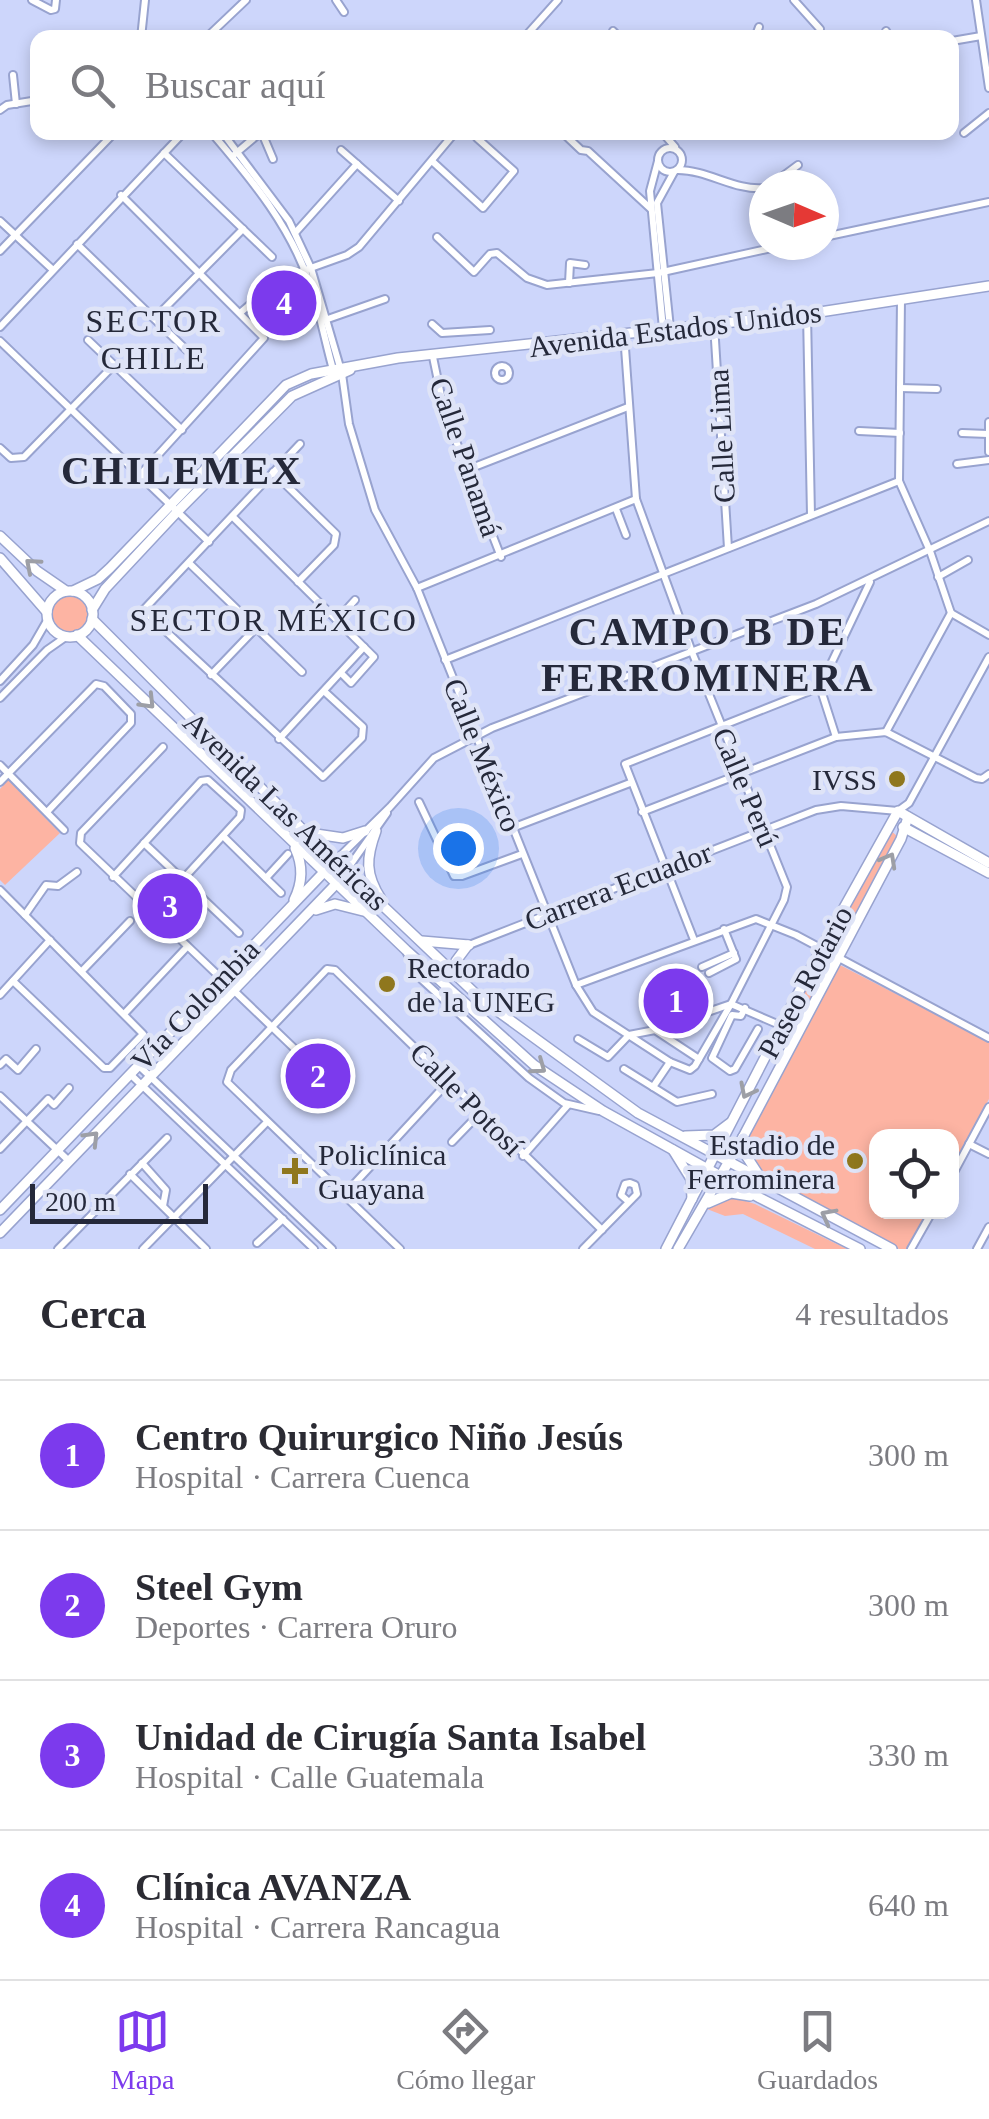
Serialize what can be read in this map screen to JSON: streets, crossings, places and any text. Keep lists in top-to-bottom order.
{
  "streets": {
    "main road": [
      "Avenida Estados Unidos",
      "Avenida Las Américas",
      "Paseo Rotario",
      "Vía Colombia"
    ],
    "street": [
      "Calle Lima",
      "Calle Panamá",
      "Calle México",
      "Calle Perú",
      "Carrera Ecuador",
      "Calle Potosí"
    ]
  },
  "crossings": [
    ["Avenida Estados Unidos", "Calle Lima"],
    ["Avenida Estados Unidos", "Calle Panamá"],
    ["Avenida Estados Unidos", "Calle México"],
    ["Avenida Estados Unidos", "Calle Perú"],
    ["Avenida Estados Unidos", "Avenida Las Américas"],
    ["Calle México", "Carrera Ecuador"],
    ["Calle Perú", "Carrera Ecuador"],
    ["Avenida Las Américas", "Paseo Rotario"],
    ["Avenida Las Américas", "Vía Colombia"],
    ["Carrera Ecuador", "Paseo Rotario"]
  ],
  "districts": [
    "SECTOR CHILE",
    "CHILEMEX",
    "SECTOR MÉXICO",
    "CAMPO B DE FERROMINERA"
  ],
  "places": {
    "other": ["IVSS", "Rectorado de la UNEG", "Estadio de Ferrominera"],
    "health": ["Policlínica Guayana"]
  },
  "scale_bar": "200 m",
  "north": "right",
  "page": {
    "search": "Buscar aquí",
    "pins": [
      "4",
      "3",
      "1",
      "2"
    ],
    "scale": "200 m",
    "heading": ["Cerca", "4 resultados"],
    "list": [
      {
        "mark": "1",
        "name": "Centro Quirurgico Niño Jesús",
        "note": "Hospital · Carrera Cuenca",
        "value": "300 m"
      },
      {
        "mark": "2",
        "name": "Steel Gym",
        "note": "Deportes · Carrera Oruro",
        "value": "300 m"
      },
      {
        "mark": "3",
        "name": "Unidad de Cirugía Santa Isabel",
        "note": "Hospital · Calle Guatemala",
        "value": "330 m"
      },
      {
        "mark": "4",
        "name": "Clínica AVANZA",
        "note": "Hospital · Carrera Rancagua",
        "value": "640 m"
      }
    ],
    "nav": ["Mapa", "Cómo llegar", "Guardados"]
  }
}
